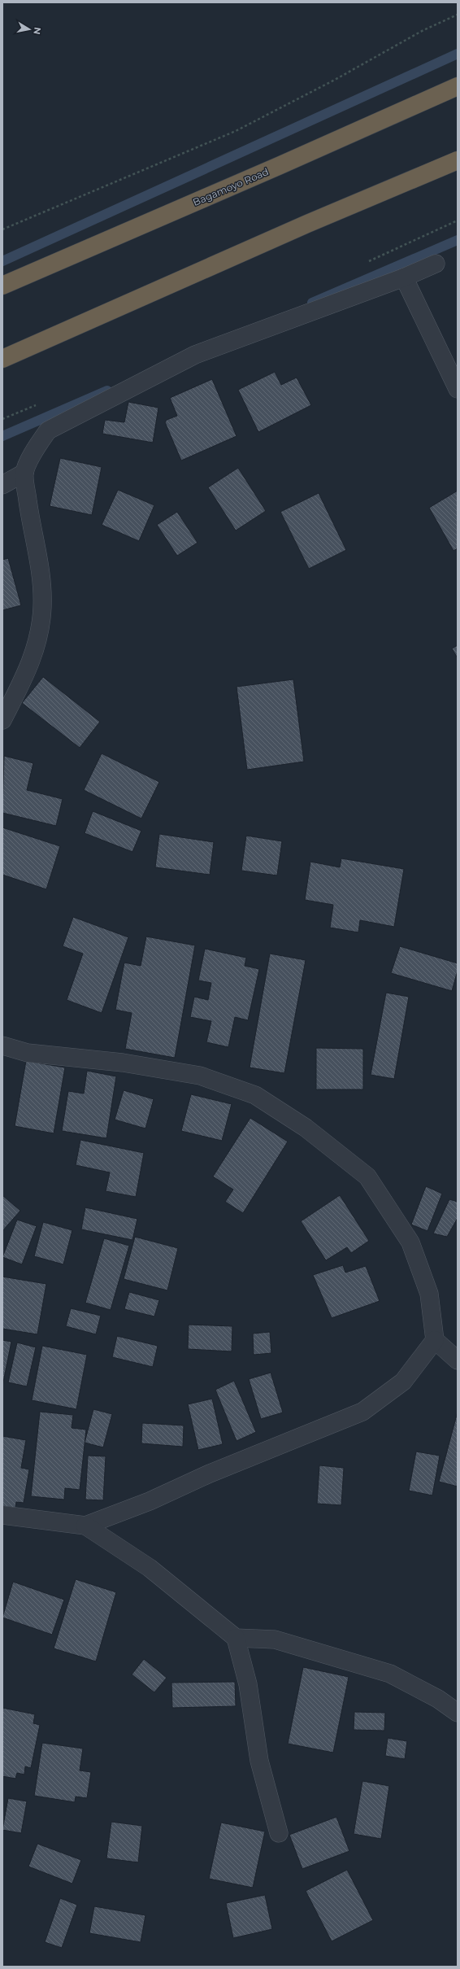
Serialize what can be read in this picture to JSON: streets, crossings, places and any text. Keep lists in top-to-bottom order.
{
  "streets": {
    "highway": ["Bagamoyo Road"]
  },
  "north": "right"
}
